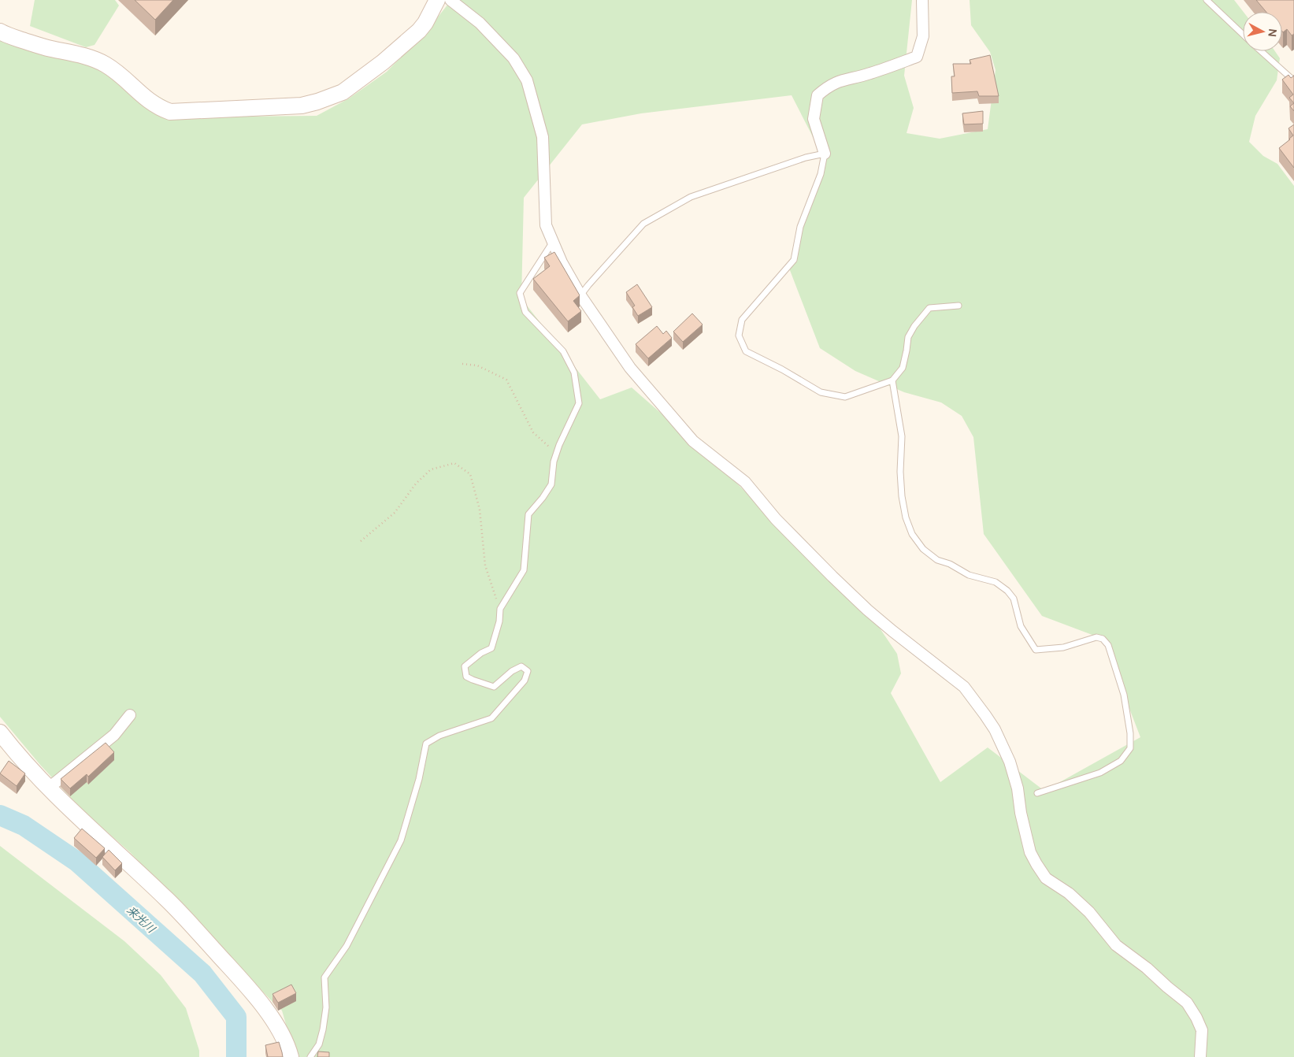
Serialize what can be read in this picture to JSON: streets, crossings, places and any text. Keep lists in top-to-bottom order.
{
  "water": ["来光川"],
  "north": "right"
}
